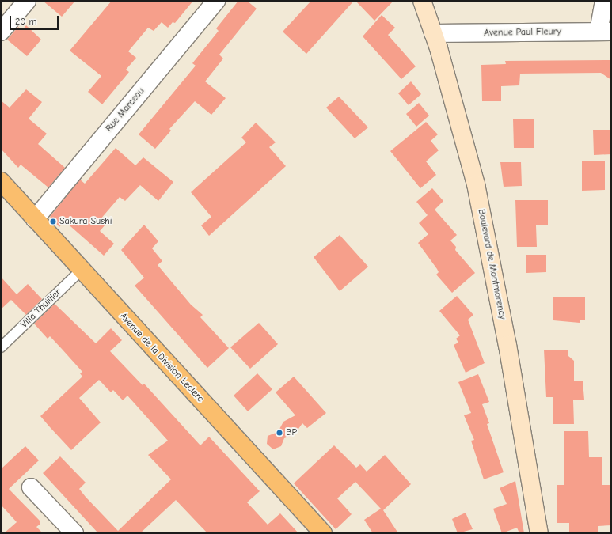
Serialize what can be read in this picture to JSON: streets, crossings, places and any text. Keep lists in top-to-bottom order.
{
  "streets": {
    "main road": ["Avenue de la Division Leclerc"],
    "street": ["Avenue Paul Fleury", "Rue Marceau", "Boulevard de Montmorency"],
    "lane": ["Villa Thuillier"]
  },
  "crossings": [
    ["Avenue Paul Fleury", "Boulevard de Montmorency"],
    ["Rue Marceau", "Avenue de la Division Leclerc"],
    ["Villa Thuillier", "Avenue de la Division Leclerc"]
  ],
  "places": ["Sakura Sushi", "BP"],
  "scale_bar": "20 m"
}
